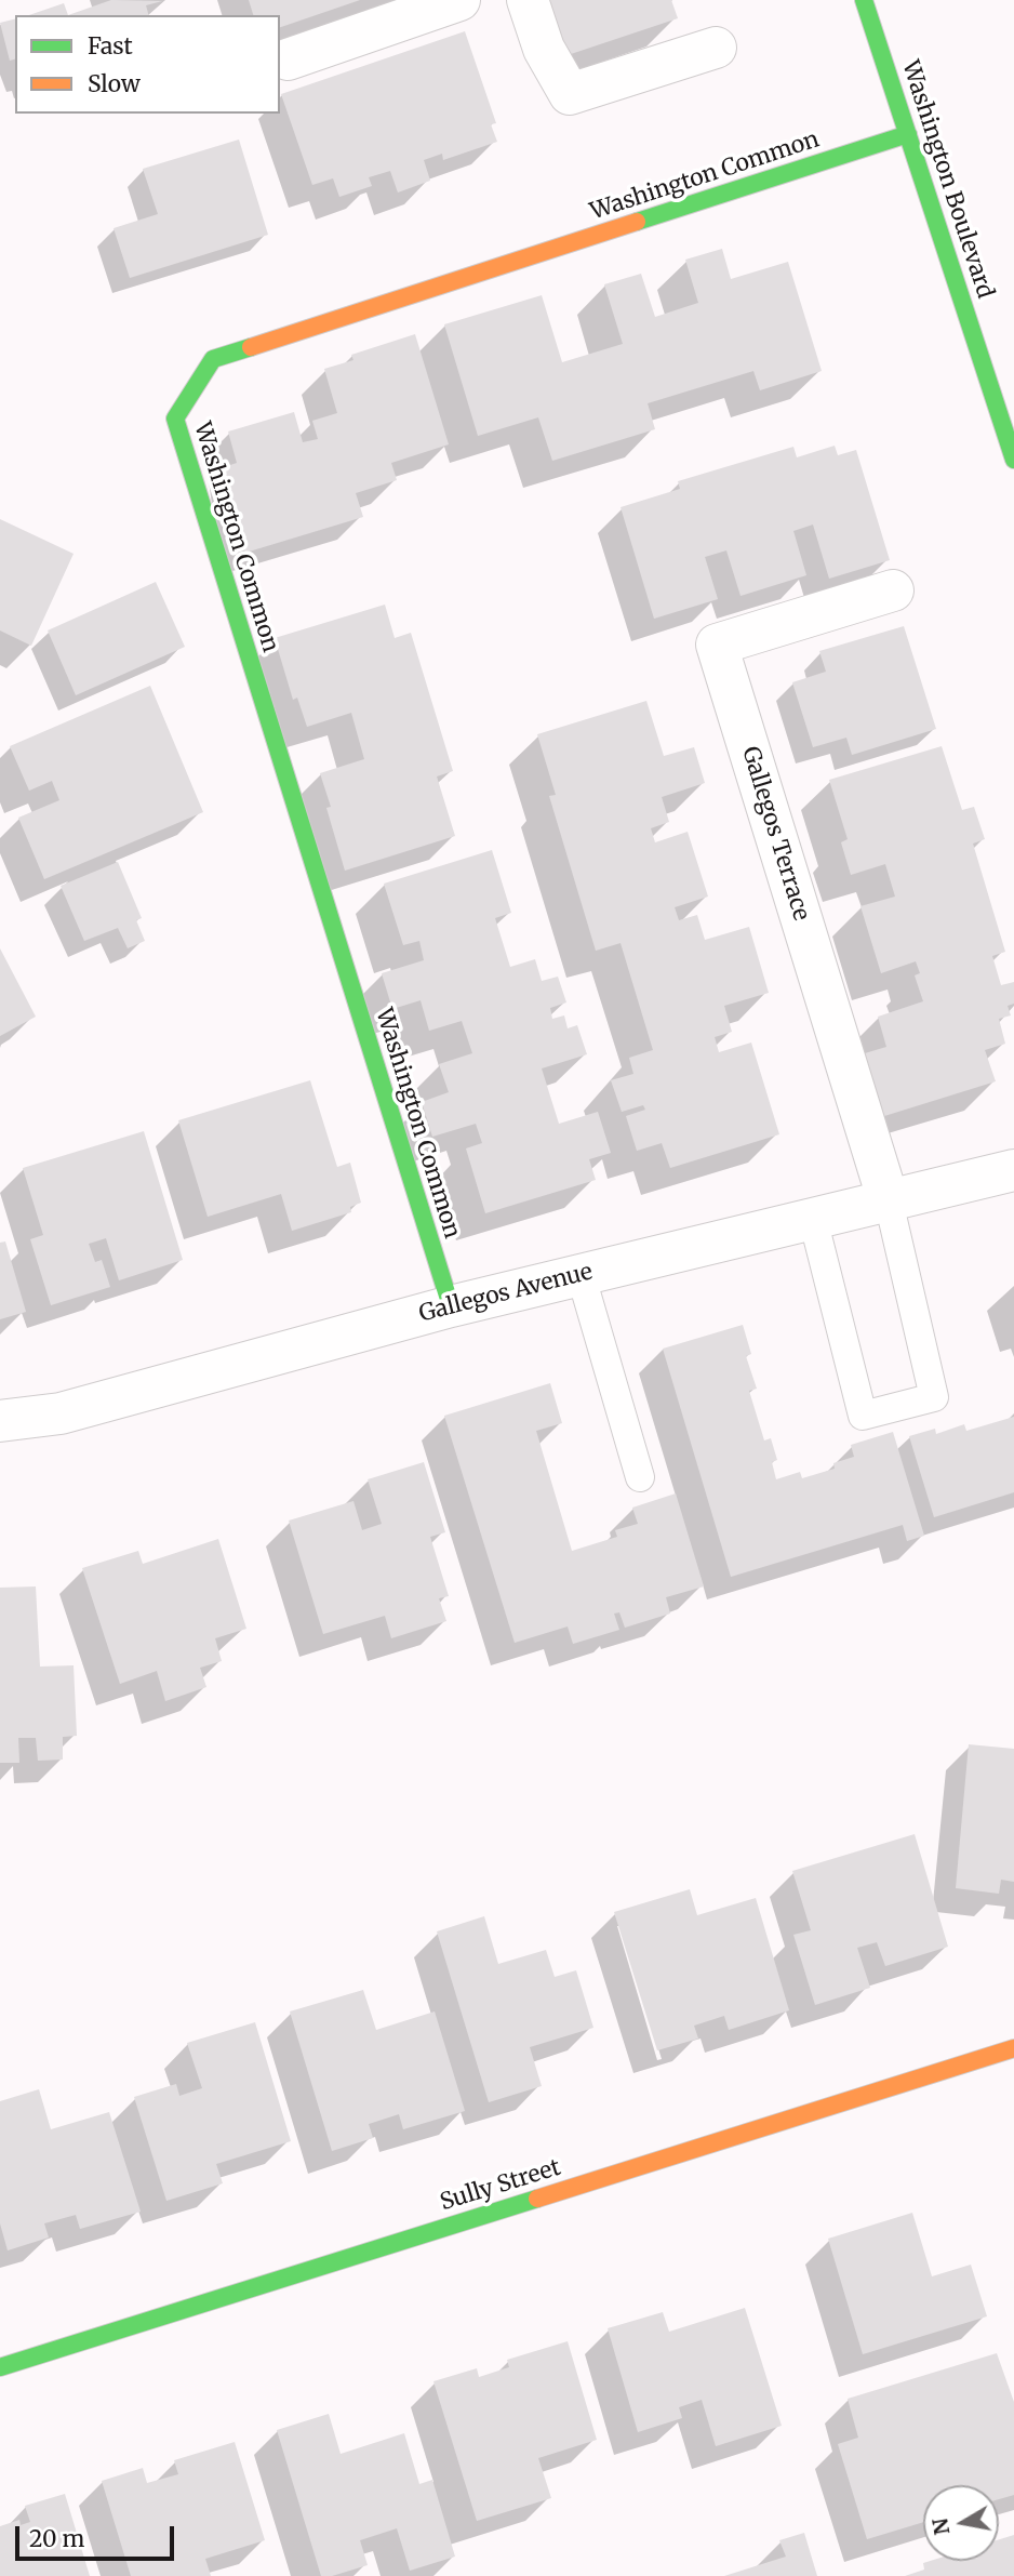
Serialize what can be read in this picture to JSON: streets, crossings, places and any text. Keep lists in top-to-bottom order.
{
  "streets": {
    "street": [
      "Washington Common",
      "Washington Boulevard",
      "Gallegos Terrace",
      "Gallegos Avenue",
      "Sully Street"
    ]
  },
  "crossings": [
    ["Washington Common", "Washington Boulevard"],
    ["Washington Common", "Gallegos Avenue"],
    ["Gallegos Terrace", "Gallegos Avenue"]
  ],
  "legend": ["Fast", "Slow"],
  "scale_bar": "20 m",
  "north": "left"
}
